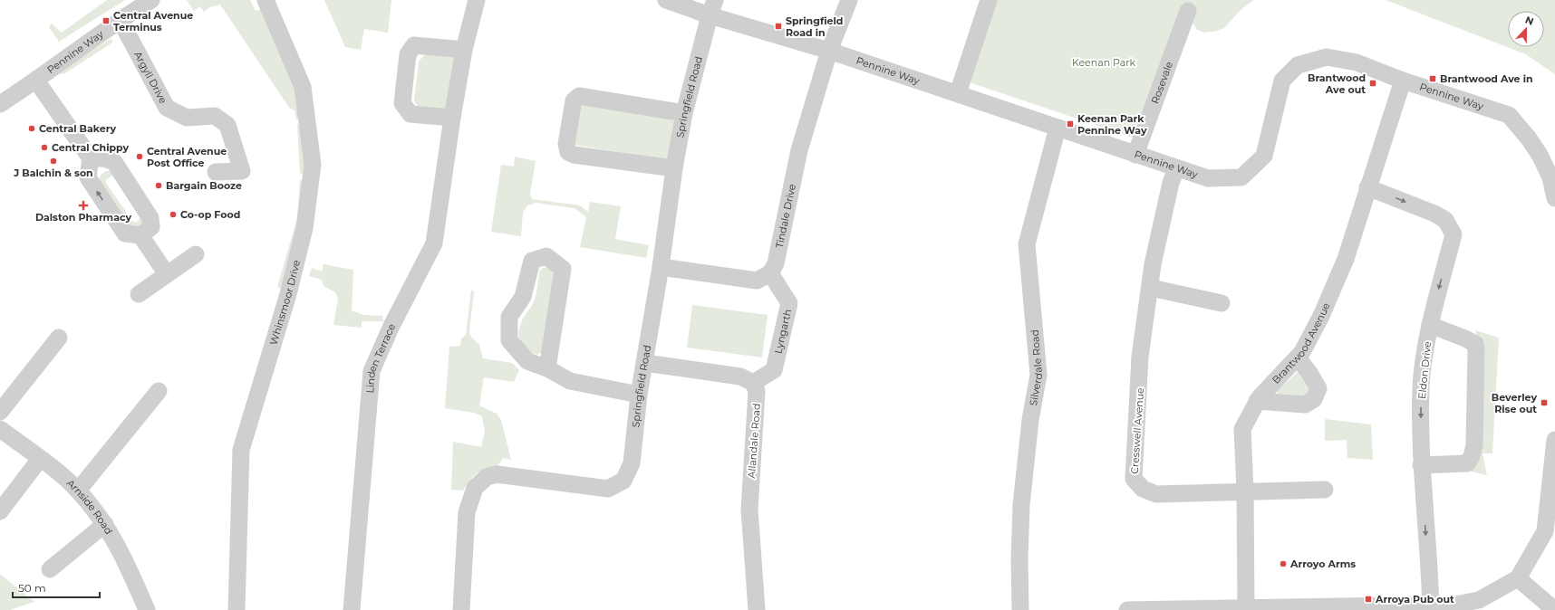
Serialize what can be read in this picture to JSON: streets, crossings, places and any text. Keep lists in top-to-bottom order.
{
  "streets": {
    "street": [
      "Pennine Way",
      "Argyll Drive",
      "Rosevale",
      "Springfield Road",
      "Tindale Drive",
      "Whinsmoor Drive",
      "Lyngarth",
      "Brantwood Avenue",
      "Linden Terrace",
      "Silverdale Road",
      "Eldon Drive",
      "Cresswell Avenue",
      "Allandale Road",
      "Arnside Road"
    ]
  },
  "crossings": [
    ["Pennine Way", "Argyll Drive"],
    ["Pennine Way", "Rosevale"],
    ["Pennine Way", "Springfield Road"],
    ["Pennine Way", "Tindale Drive"],
    ["Pennine Way", "Brantwood Avenue"],
    ["Pennine Way", "Silverdale Road"],
    ["Pennine Way", "Cresswell Avenue"],
    ["Tindale Drive", "Lyngarth"],
    ["Lyngarth", "Allandale Road"],
    ["Brantwood Avenue", "Eldon Drive"],
    ["Brantwood Avenue", "Cresswell Avenue"]
  ],
  "one_way": ["Eldon Drive"],
  "parks": ["Keenan Park"],
  "places": {
    "transit": [
      "Central Avenue Terminus",
      "Springfield Road in",
      "Brantwood Ave in",
      "Brantwood Ave out",
      "Keenan Park Pennine Way",
      "Beverley Rise out",
      "Arroya Pub out"
    ],
    "other": [
      "Central Bakery",
      "Central Chippy",
      "Central Avenue Post Office",
      "J Balchin & son",
      "Bargain Booze",
      "Co-op Food",
      "Arroyo Arms"
    ],
    "health": ["Dalston Pharmacy"]
  },
  "scale_bar": "50 m",
  "north": "top"
}
